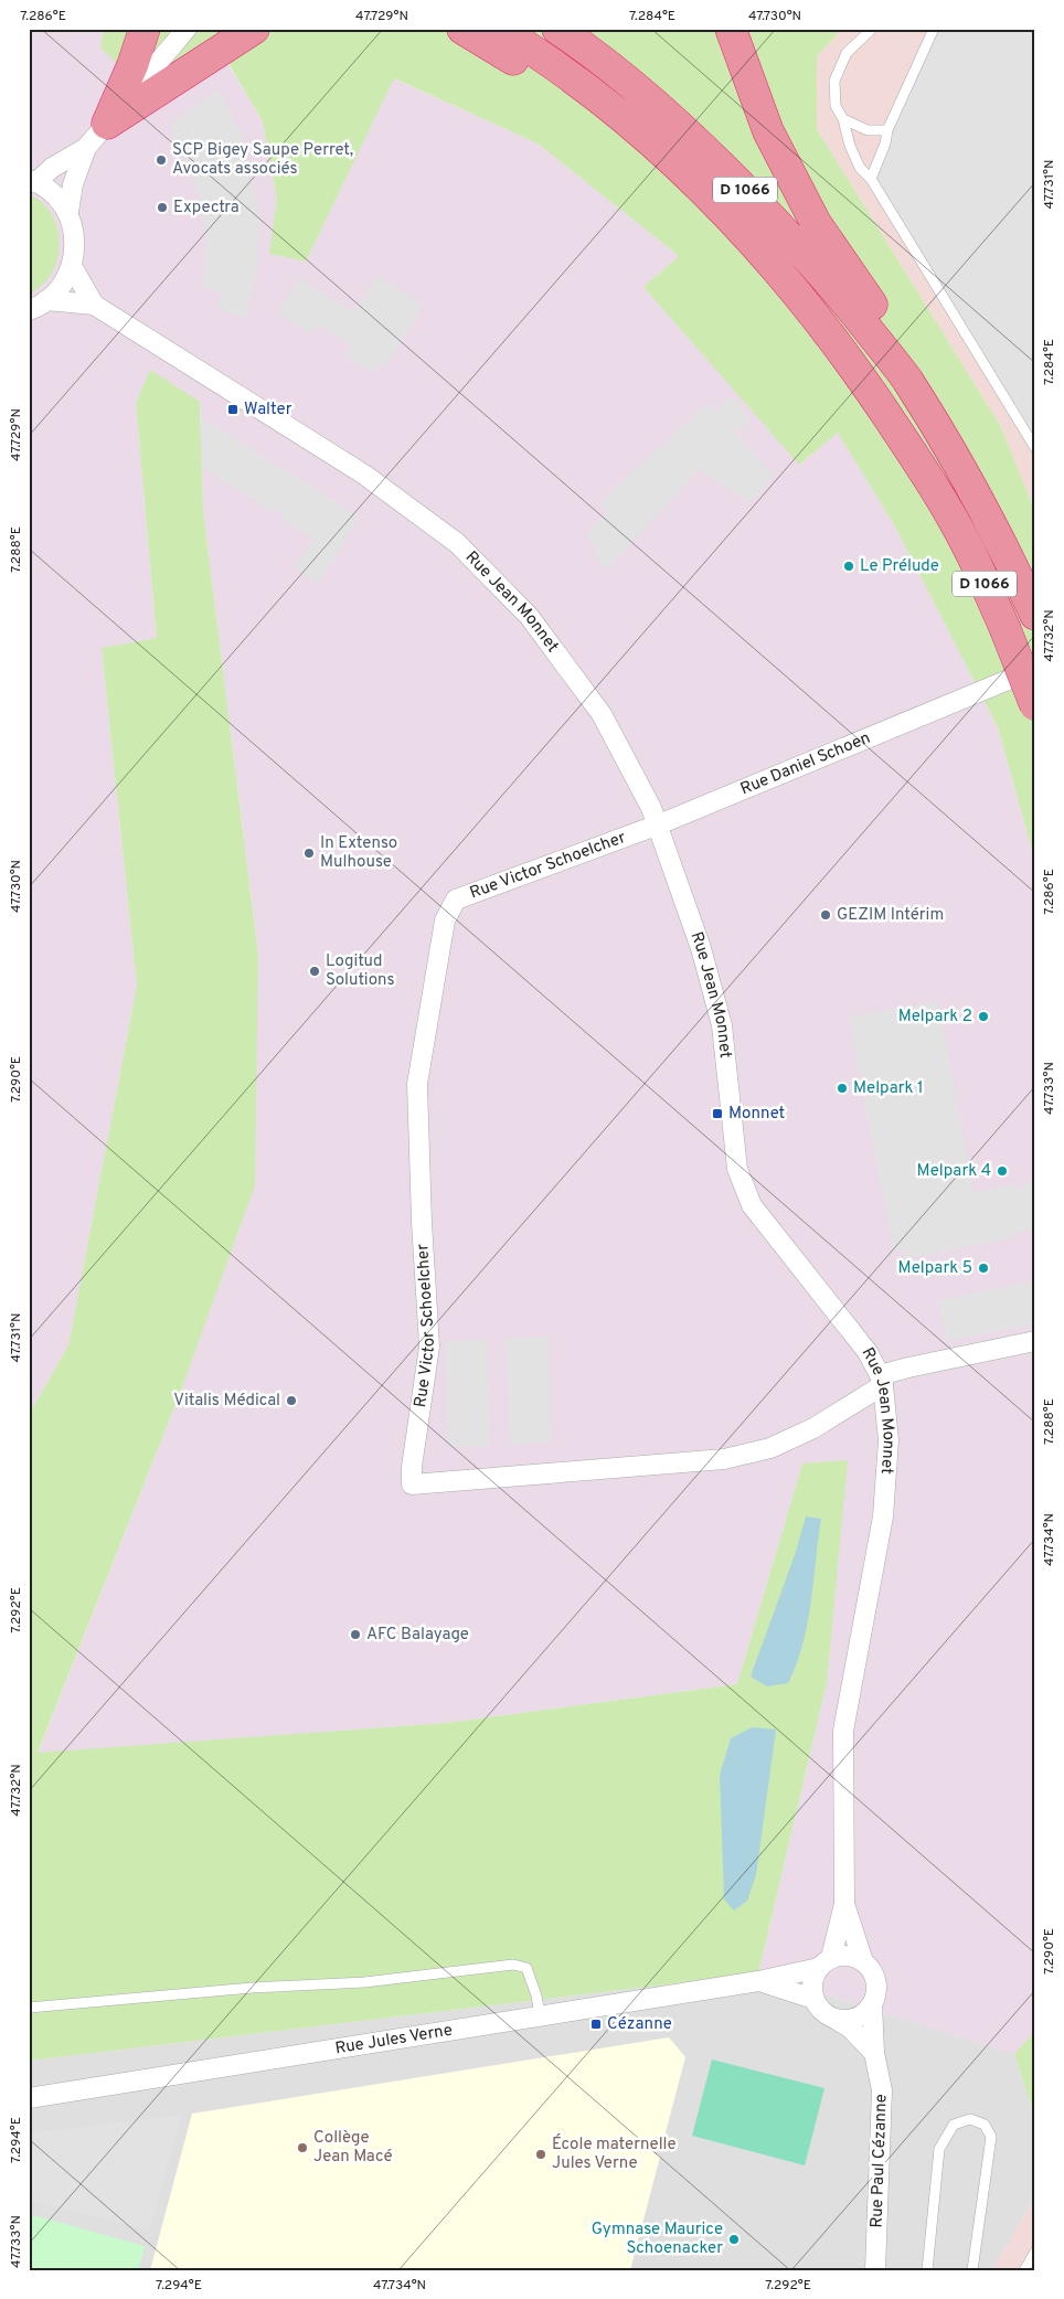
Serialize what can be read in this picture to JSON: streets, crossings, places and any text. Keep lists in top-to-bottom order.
{
  "streets": {
    "highway": ["D 1066"],
    "street": [
      "Rue Jean Monnet",
      "Rue Daniel Schoen",
      "Rue Victor Schoelcher",
      "Rue Jules Verne",
      "Rue Paul Cézanne"
    ]
  },
  "crossings": [
    ["Rue Jean Monnet", "Rue Daniel Schoen"],
    ["Rue Jean Monnet", "Rue Victor Schoelcher"],
    ["Rue Jean Monnet", "Rue Jules Verne"],
    ["Rue Jean Monnet", "Rue Paul Cézanne"],
    ["Rue Daniel Schoen", "Rue Victor Schoelcher"],
    ["Rue Jules Verne", "Rue Paul Cézanne"]
  ],
  "places": {
    "other": [
      "SCP Bigey Saupe Perret, Avocats associés",
      "Expectra",
      "Le Prélude",
      "In Extenso Mulhouse",
      "GEZIM Intérim",
      "Logitud Solutions",
      "Melpark 2",
      "Melpark 1",
      "Melpark 4",
      "Melpark 5",
      "Vitalis Médical",
      "AFC Balayage",
      "Collège Jean Macé",
      "École maternelle Jules Verne",
      "Gymnase Maurice Schoenacker"
    ],
    "transit": ["Walter", "Monnet", "Cézanne"]
  },
  "coordinates": [
    "7.286°E",
    "47.729°N",
    "7.284°E",
    "47.730°N",
    "47.731°N",
    "7.288°E",
    "47.732°N",
    "7.290°E",
    "47.733°N",
    "47.734°N",
    "7.292°E",
    "7.294°E"
  ]
}
